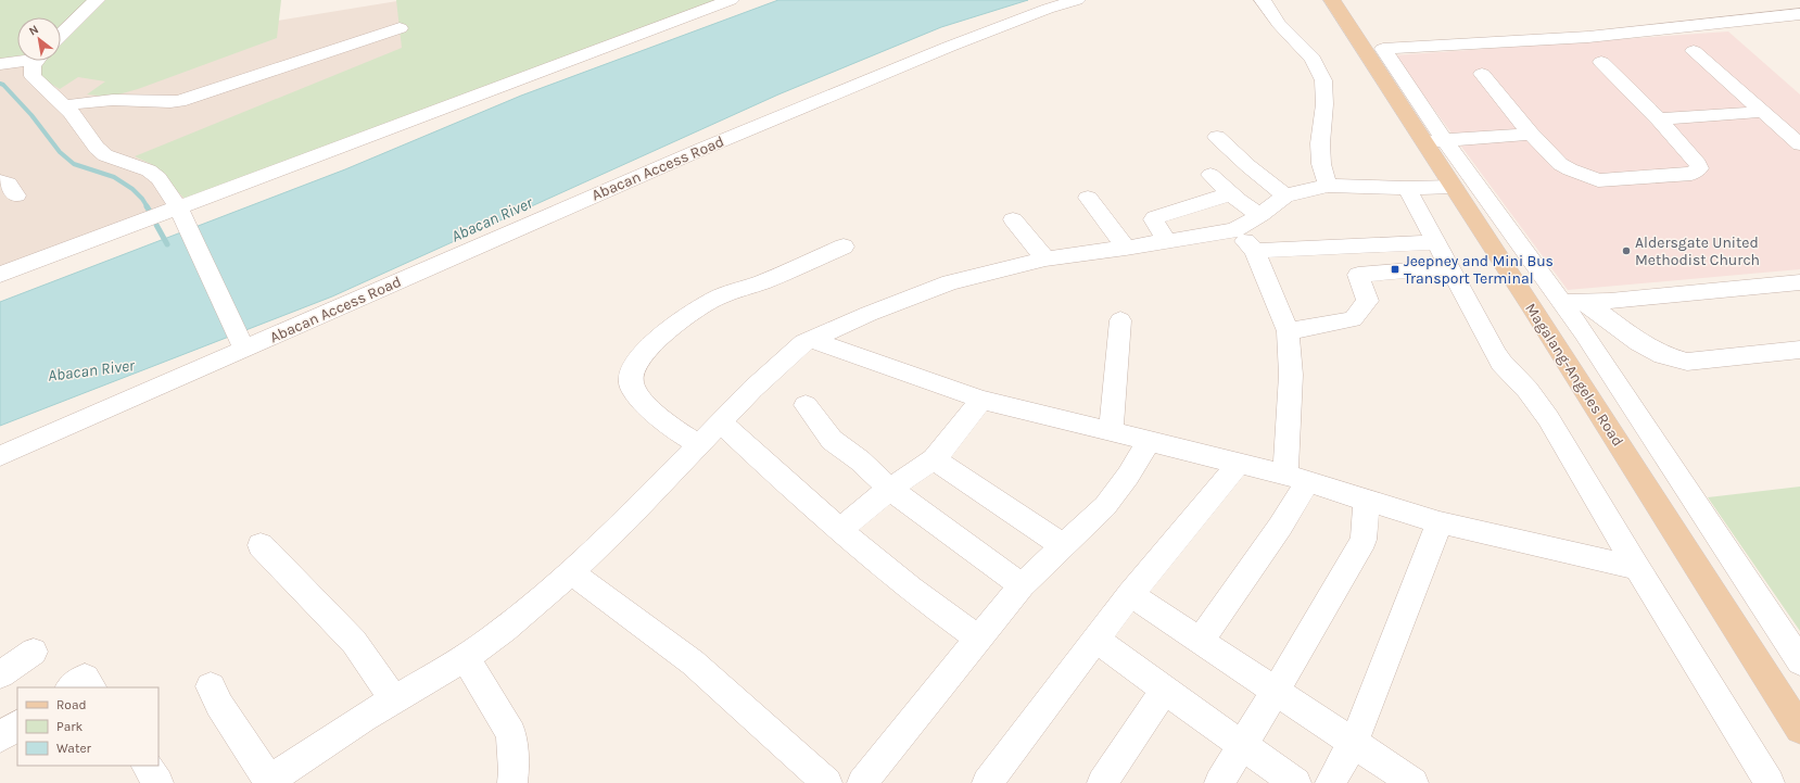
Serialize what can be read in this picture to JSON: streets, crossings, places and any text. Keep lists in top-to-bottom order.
{
  "streets": {
    "main road": ["Magalang-Angeles Road"],
    "street": ["Abacan Access Road"]
  },
  "water": ["Abacan River"],
  "places": {
    "other": ["Aldersgate United Methodist Church"],
    "transit": ["Jeepney and Mini Bus Transport Terminal"]
  },
  "legend": ["Road", "Park", "Water"],
  "north": "top left"
}
